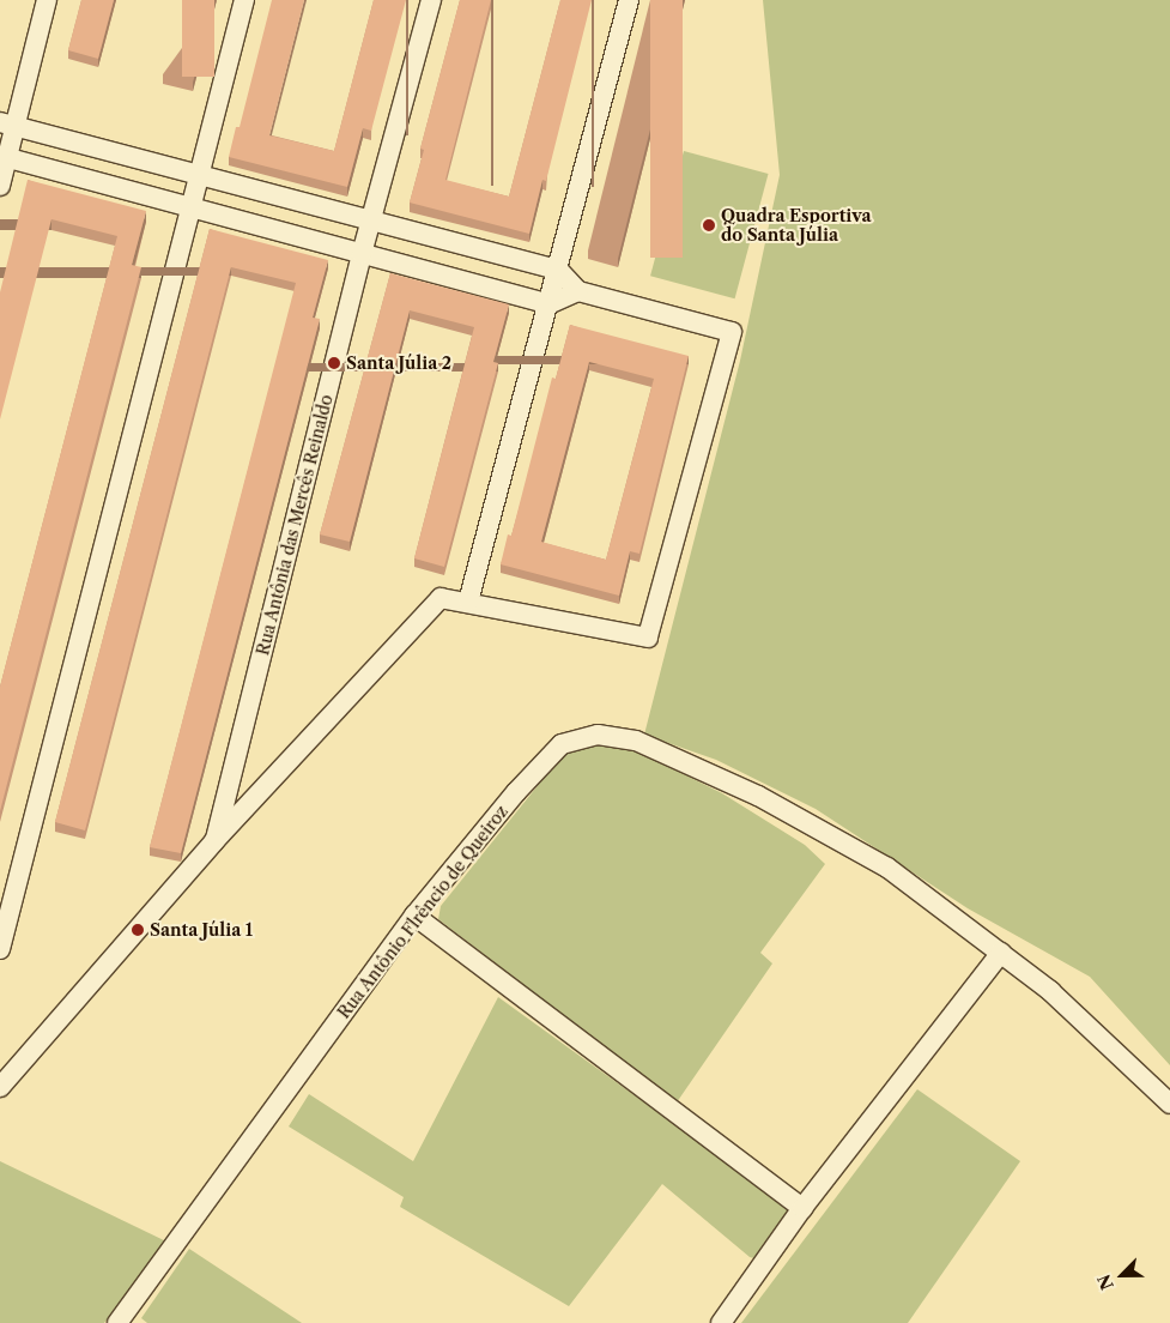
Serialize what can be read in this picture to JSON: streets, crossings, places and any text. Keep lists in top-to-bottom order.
{
  "streets": {
    "street": ["Rua Antônia das Mercês Reinaldo", "Rua Antônio Flrêncio de Queiroz"]
  },
  "places": ["Quadra Esportiva do Santa Júlia", "Santa Júlia 2", "Santa Júlia 1"],
  "north": "bottom left"
}
